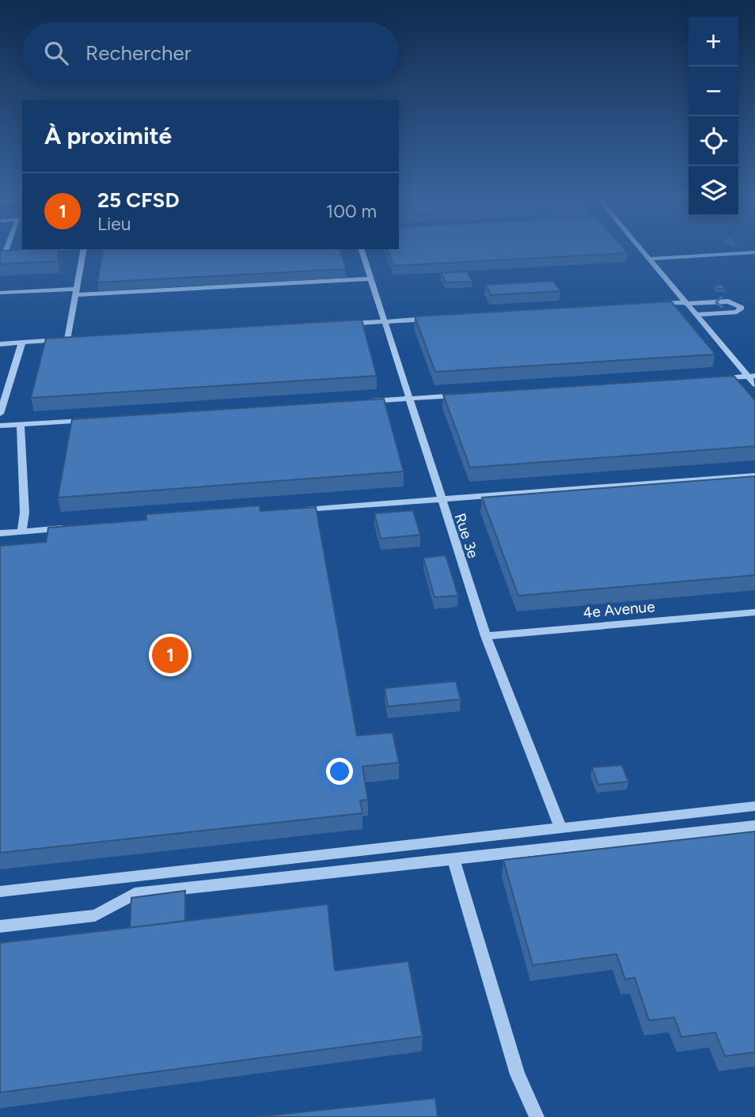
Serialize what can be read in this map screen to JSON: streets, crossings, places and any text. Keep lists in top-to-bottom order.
{
  "streets": {
    "street": ["Rue 3e", "4e Avenue"]
  },
  "crossings": [
    ["Rue 3e", "4e Avenue"]
  ],
  "page": {
    "map_buttons": ["+", "−"],
    "search": "Rechercher",
    "heading": "À proximité",
    "list": [
      {
        "mark": "1",
        "name": "25 CFSD",
        "note": "Lieu",
        "value": "100 m"
      }
    ],
    "pins": "1"
  }
}
